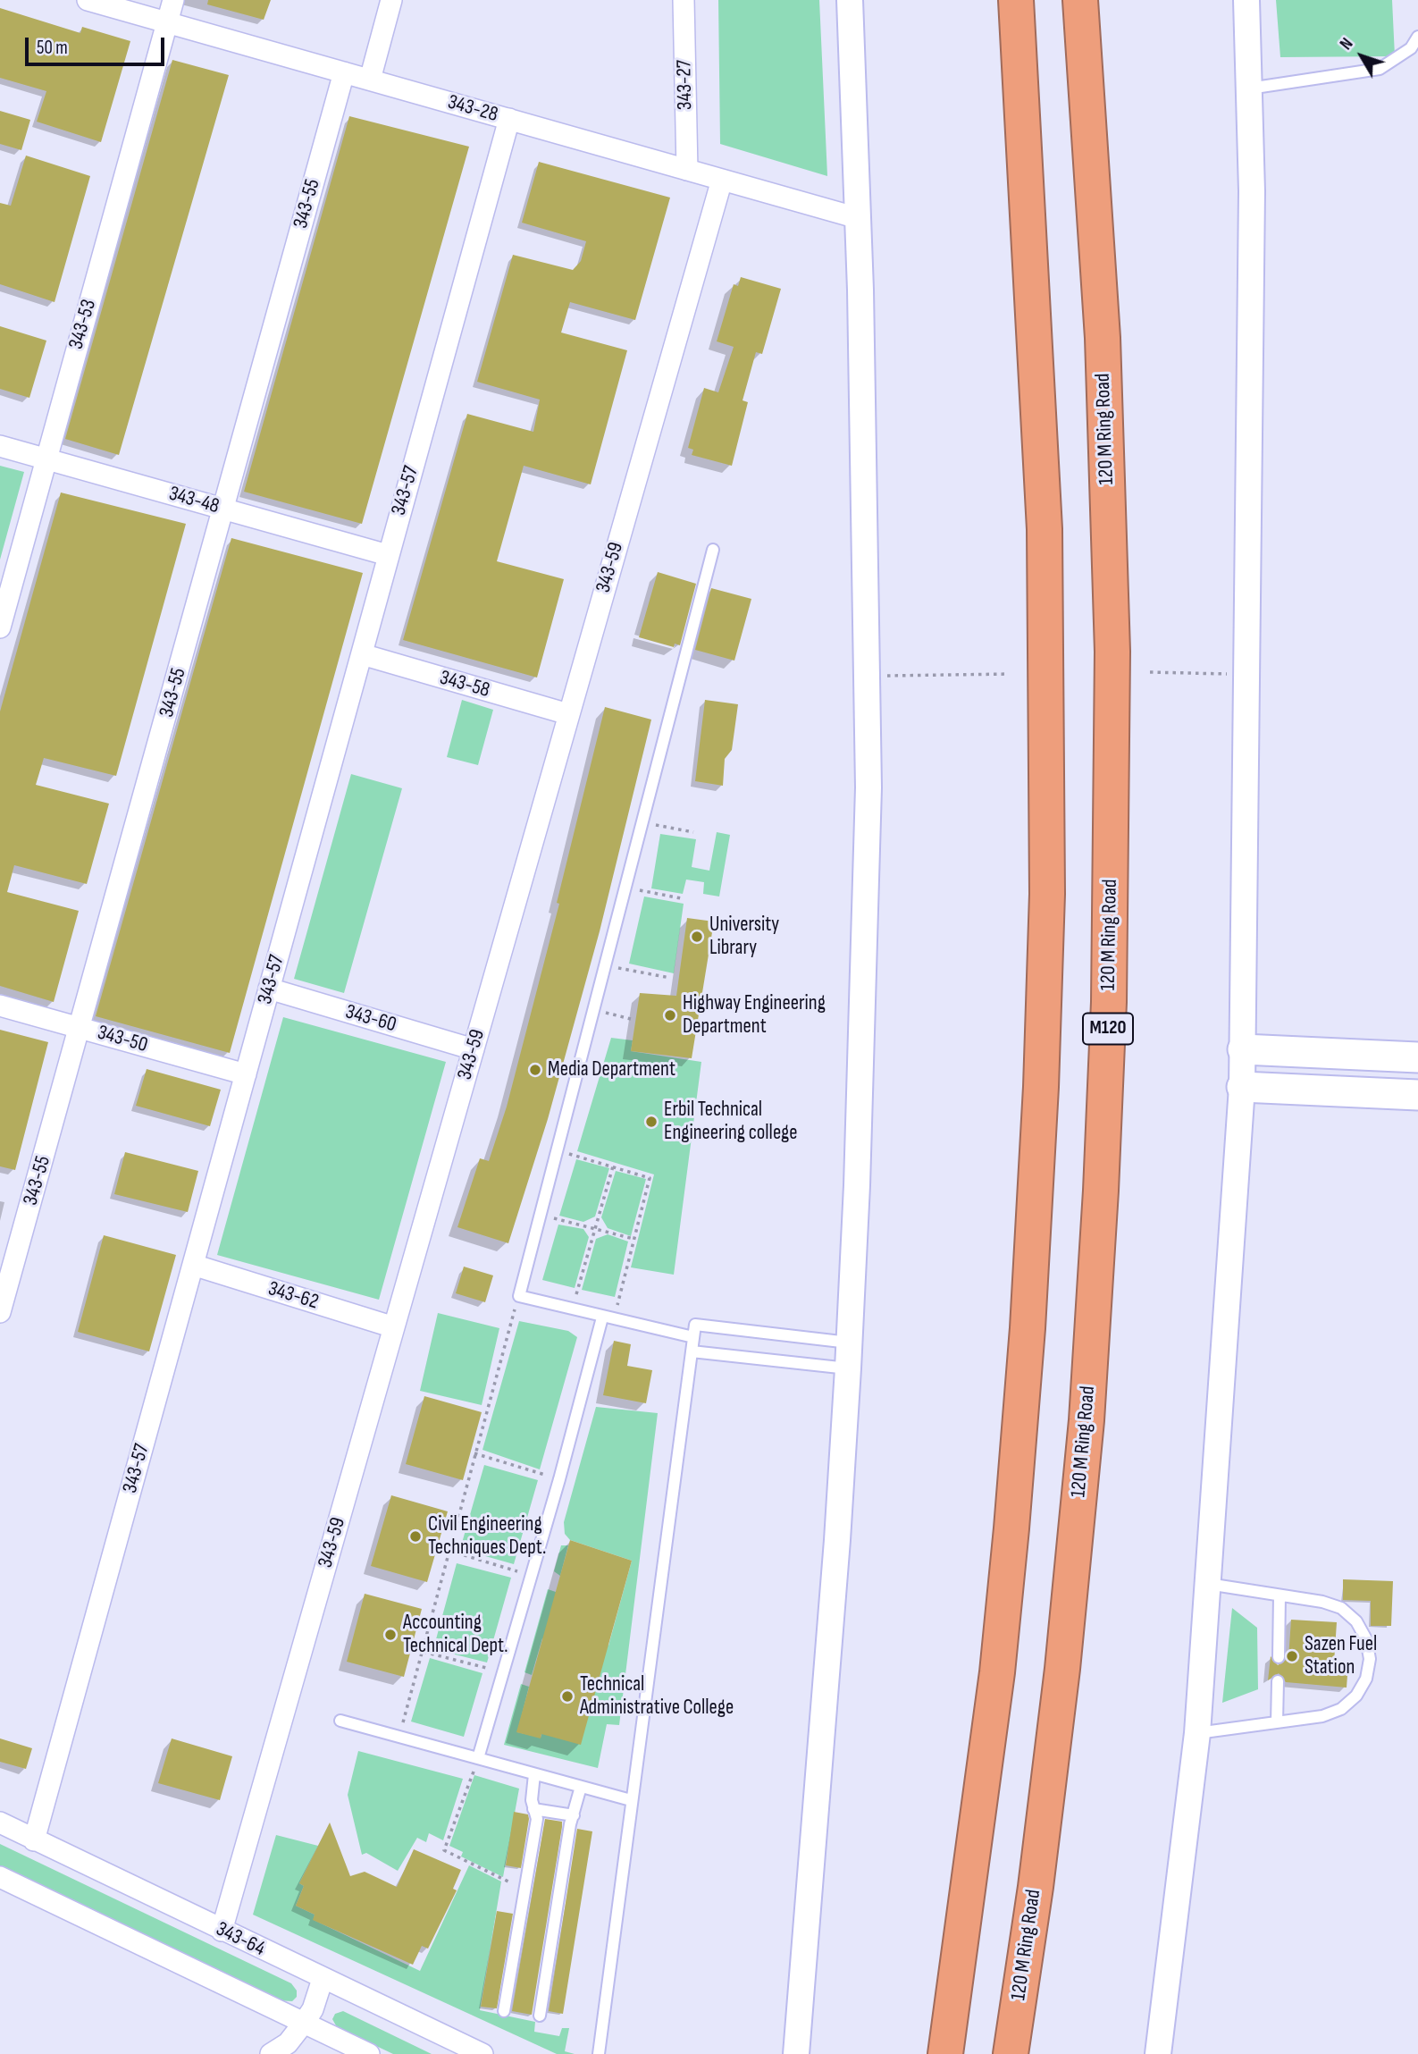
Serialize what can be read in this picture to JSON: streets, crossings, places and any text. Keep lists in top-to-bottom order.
{
  "streets": {
    "highway": ["120 M Ring Road", "M120"],
    "street": [
      "343-27",
      "343-28",
      "343-55",
      "343-53",
      "343-57",
      "343-48",
      "343-59",
      "343-58",
      "343-60",
      "343-50",
      "343-62",
      "343-64"
    ]
  },
  "crossings": [
    ["343-27", "343-28"],
    ["343-28", "343-55"],
    ["343-28", "343-53"],
    ["343-28", "343-57"],
    ["343-28", "343-59"],
    ["343-55", "343-48"],
    ["343-55", "343-50"],
    ["343-53", "343-48"],
    ["343-57", "343-48"],
    ["343-57", "343-58"],
    ["343-57", "343-60"],
    ["343-57", "343-50"],
    ["343-57", "343-62"],
    ["343-57", "343-64"],
    ["343-59", "343-58"],
    ["343-59", "343-60"],
    ["343-59", "343-62"],
    ["343-59", "343-64"]
  ],
  "places": [
    "University Library",
    "Highway Engineering Department",
    "Media Department",
    "Erbil Technical Engineering college",
    "Civil Engineering Techniques Dept.",
    "Accounting Technical Dept.",
    "Sazen Fuel Station",
    "Technical Administrative College"
  ],
  "scale_bar": "50 m",
  "north": "top left"
}
